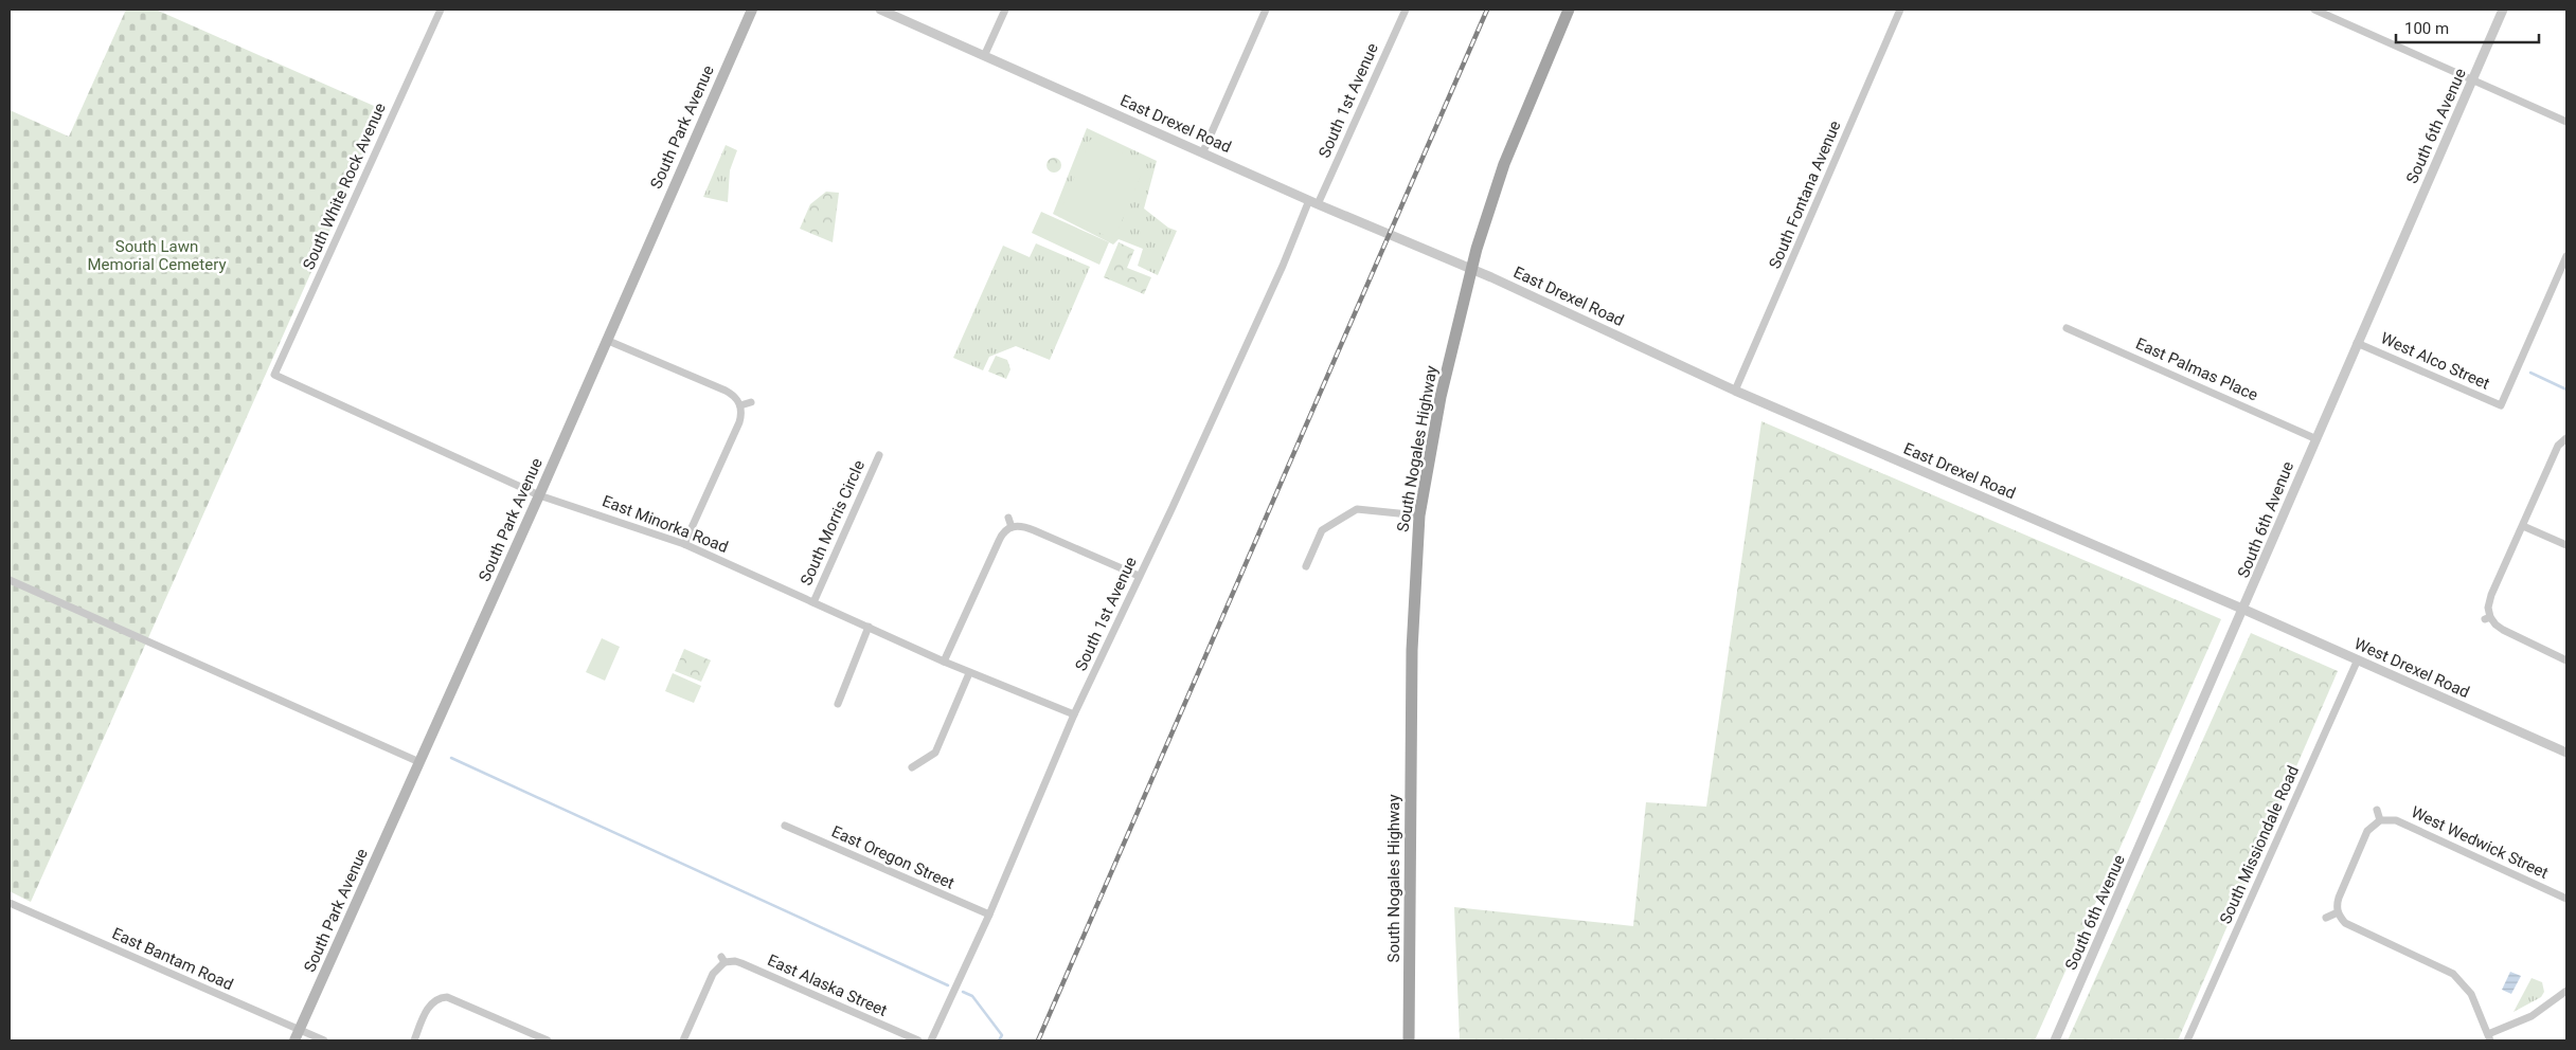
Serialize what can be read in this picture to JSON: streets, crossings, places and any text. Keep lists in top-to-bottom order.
{
  "streets": {
    "main road": ["South Park Avenue", "South Nogales Highway"],
    "street": [
      "South 1st Avenue",
      "East Drexel Road",
      "South 6th Avenue",
      "South White Rock Avenue",
      "South Fontana Avenue",
      "West Alco Street",
      "East Palmas Place",
      "South Morris Circle",
      "East Minorka Road",
      "West Drexel Road",
      "West Wedwick Street",
      "South Missiondale Road",
      "East Oregon Street",
      "East Bantam Road",
      "East Alaska Street"
    ]
  },
  "crossings": [
    ["South 1st Avenue", "East Drexel Road"],
    ["South 1st Avenue", "East Minorka Road"],
    ["South 1st Avenue", "East Oregon Street"],
    ["East Drexel Road", "South 6th Avenue"],
    ["East Drexel Road", "South Fontana Avenue"],
    ["East Drexel Road", "South Nogales Highway"],
    ["East Drexel Road", "West Drexel Road"],
    ["South 6th Avenue", "West Alco Street"],
    ["South 6th Avenue", "East Palmas Place"],
    ["South 6th Avenue", "West Drexel Road"],
    ["South Park Avenue", "East Minorka Road"],
    ["South Park Avenue", "East Bantam Road"],
    ["South White Rock Avenue", "East Minorka Road"],
    ["South Morris Circle", "East Minorka Road"],
    ["West Drexel Road", "South Missiondale Road"]
  ],
  "parks": ["South Lawn Memorial Cemetery"],
  "scale_bar": "100 m"
}
